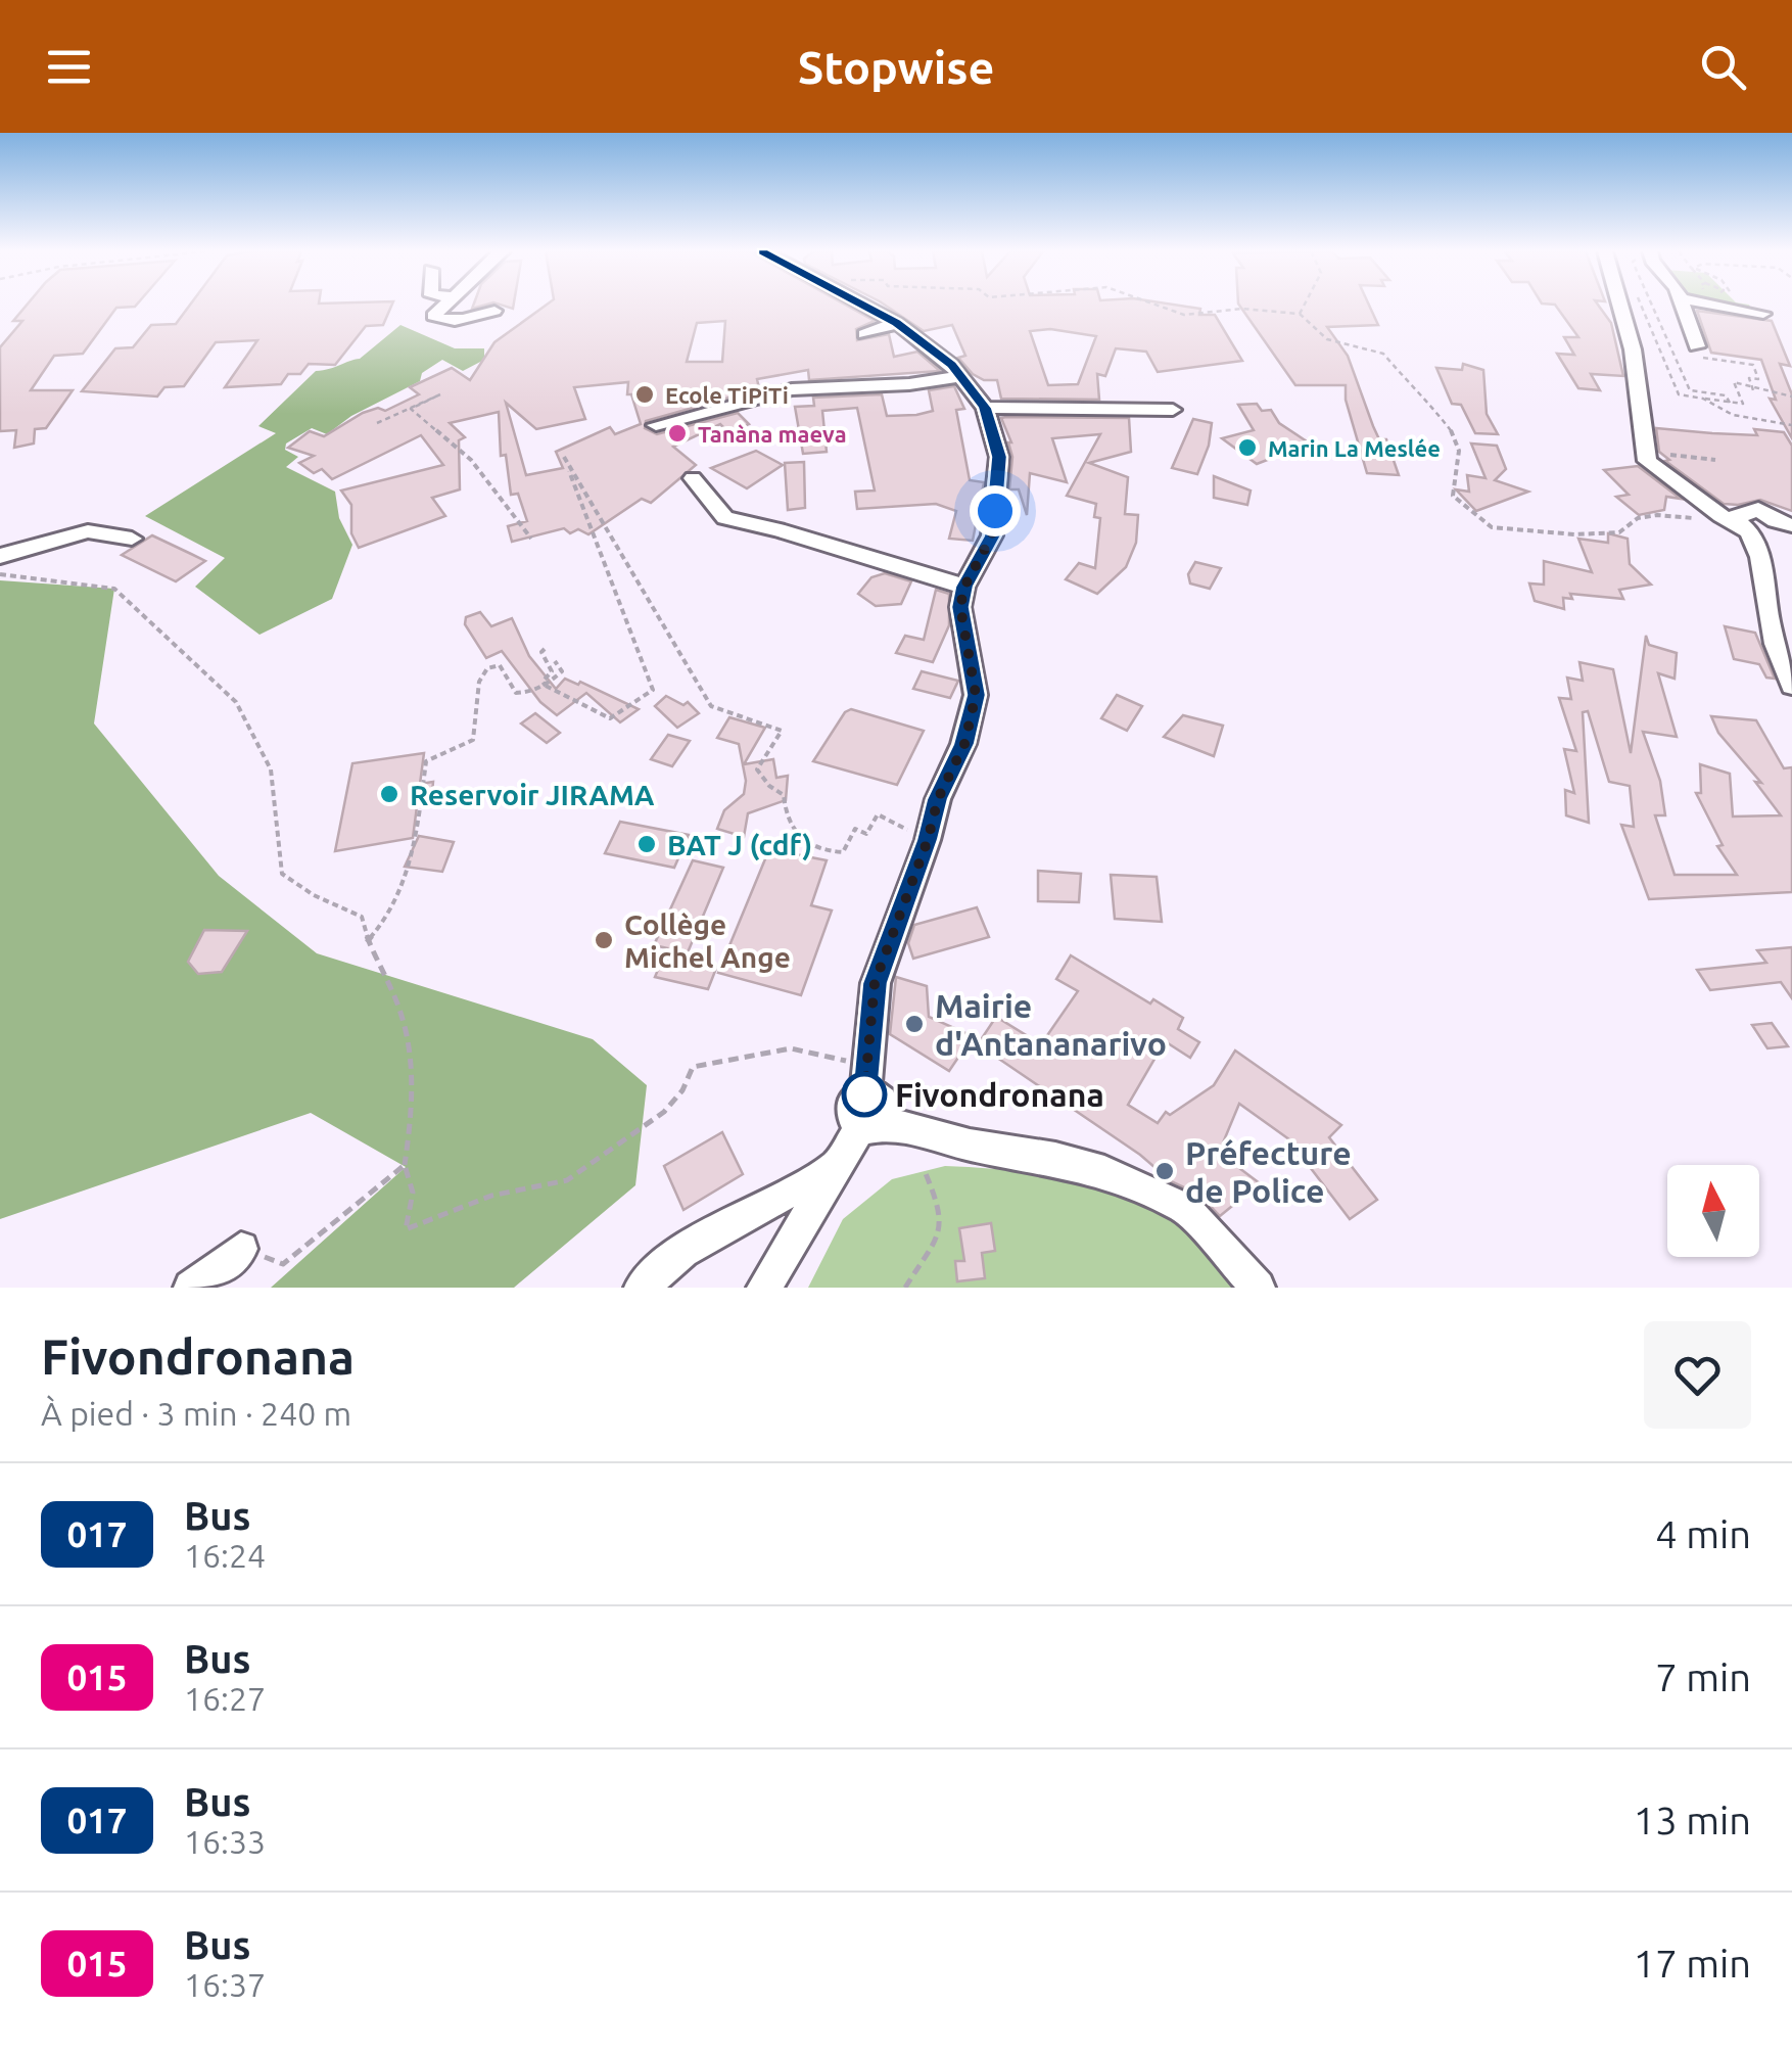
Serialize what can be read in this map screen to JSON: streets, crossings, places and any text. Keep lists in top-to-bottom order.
{
  "places": [
    "Ecole TiPiTi",
    "Tanàna maeva",
    "Marin La Meslée",
    "Reservoir JIRAMA",
    "BAT J (cdf)",
    "Collège Michel Ange",
    "Mairie d'Antananarivo",
    "Fivondronana",
    "Préfecture de Police"
  ],
  "lines": ["bus line 017"],
  "north": "top",
  "page": {
    "header": "Stopwise",
    "heading": ["Fivondronana", "À pied · 3 min · 240 m"],
    "list": [
      {
        "mark": "017",
        "name": "Bus",
        "note": "16:24",
        "value": "4 min"
      },
      {
        "mark": "015",
        "name": "Bus",
        "note": "16:27",
        "value": "7 min"
      },
      {
        "mark": "017",
        "name": "Bus",
        "note": "16:33",
        "value": "13 min"
      },
      {
        "mark": "015",
        "name": "Bus",
        "note": "16:37",
        "value": "17 min"
      }
    ]
  }
}
